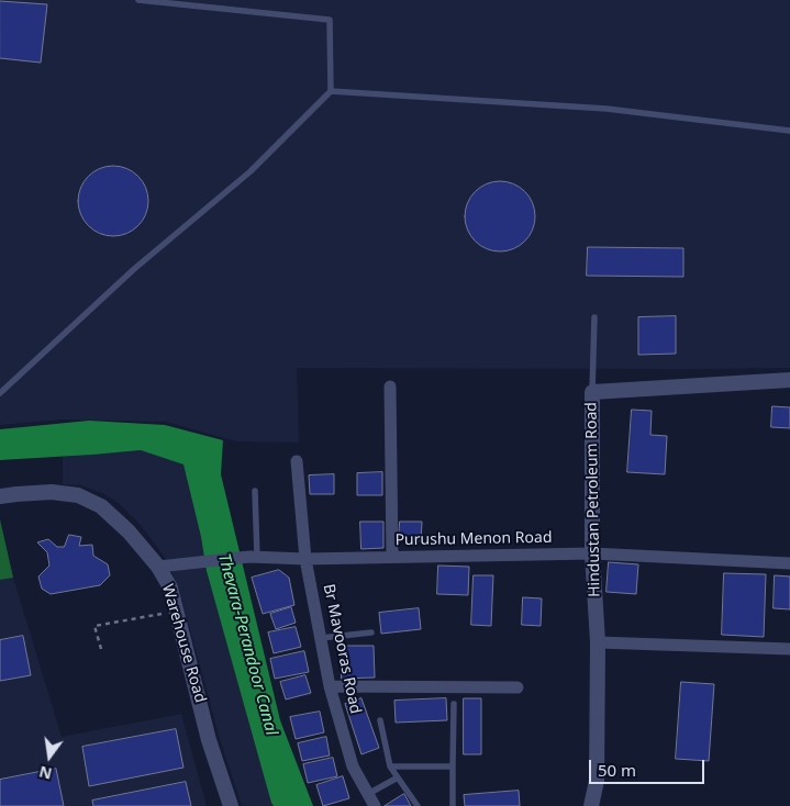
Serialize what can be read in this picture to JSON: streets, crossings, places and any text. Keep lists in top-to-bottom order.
{
  "streets": {
    "street": [
      "Hindustan Petroleum Road",
      "Purushu Menon Road",
      "Warehouse Road",
      "Br Mavooras Road"
    ]
  },
  "crossings": [
    ["Hindustan Petroleum Road", "Purushu Menon Road"],
    ["Purushu Menon Road", "Warehouse Road"],
    ["Purushu Menon Road", "Br Mavooras Road"]
  ],
  "water": ["Thevara-Perandoor Canal"],
  "scale_bar": "50 m",
  "north": "bottom"
}
